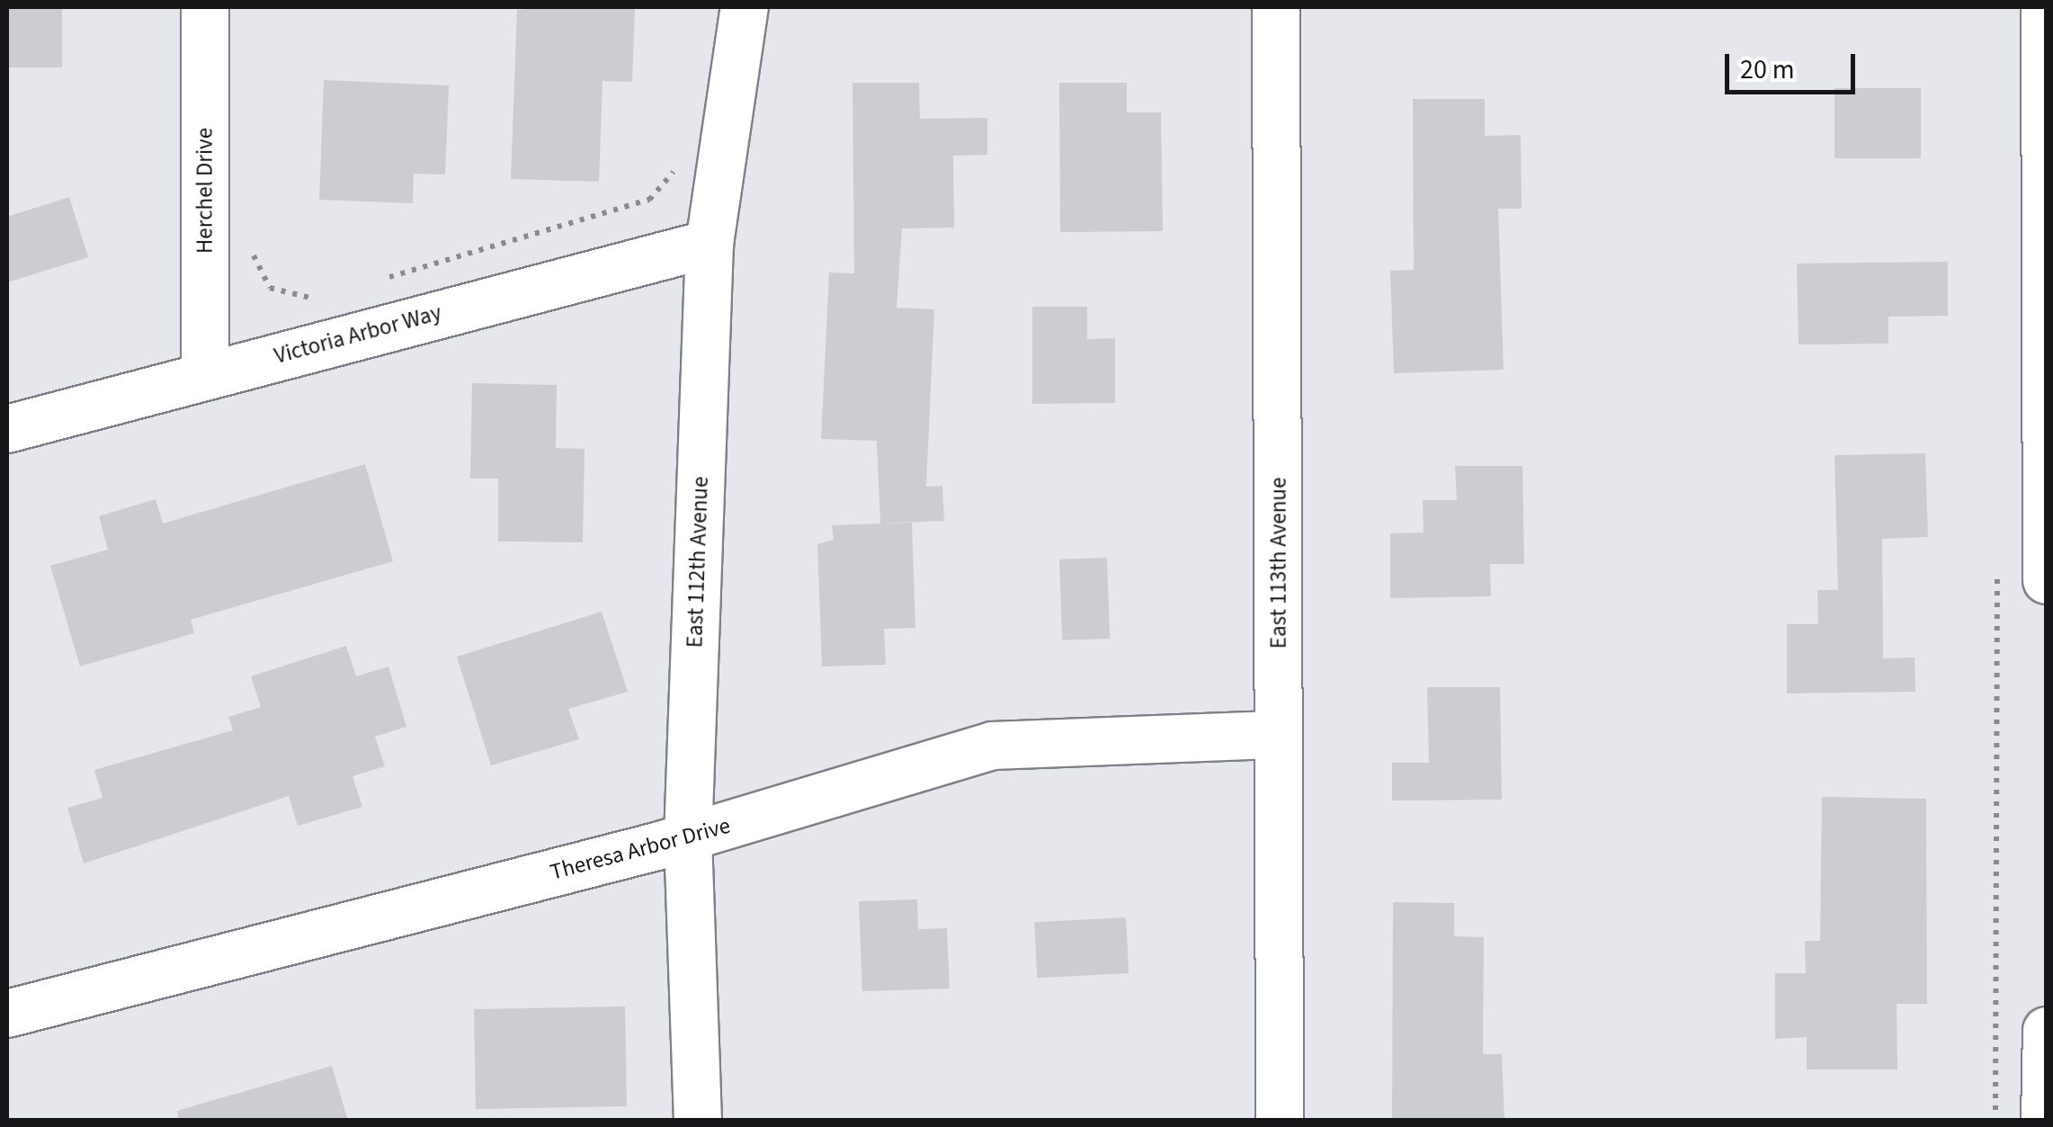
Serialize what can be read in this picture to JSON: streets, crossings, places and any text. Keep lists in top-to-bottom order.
{
  "streets": {
    "street": [
      "Herchel Drive",
      "Victoria Arbor Way",
      "East 112th Avenue",
      "East 113th Avenue",
      "Theresa Arbor Drive"
    ]
  },
  "crossings": [
    ["Herchel Drive", "Victoria Arbor Way"],
    ["Victoria Arbor Way", "East 112th Avenue"],
    ["East 112th Avenue", "Theresa Arbor Drive"],
    ["East 113th Avenue", "Theresa Arbor Drive"]
  ],
  "scale_bar": "20 m"
}
